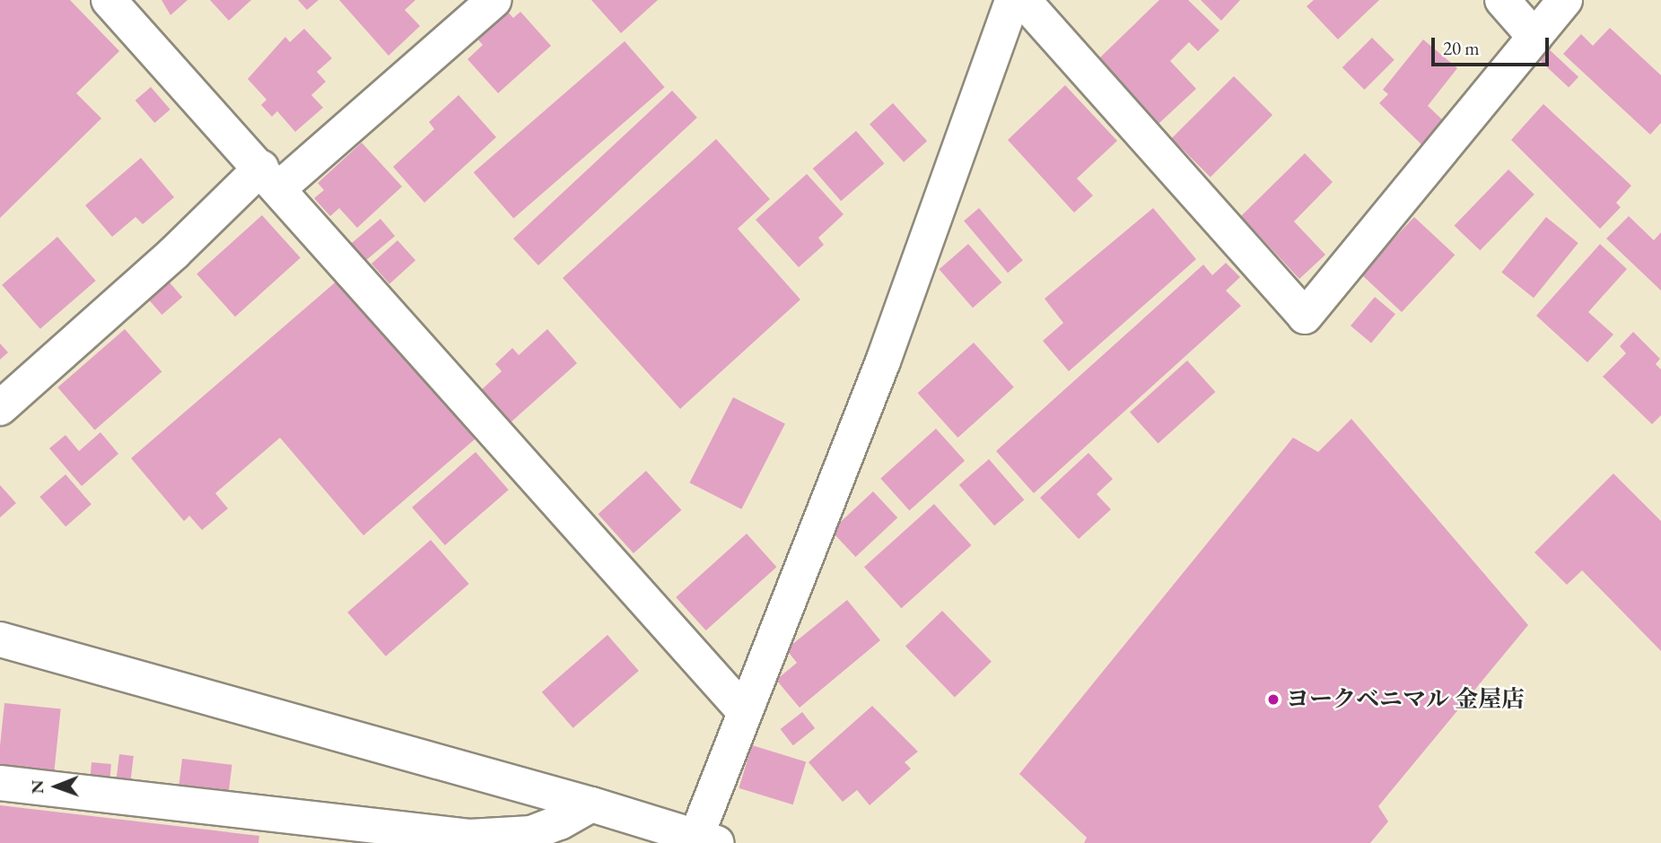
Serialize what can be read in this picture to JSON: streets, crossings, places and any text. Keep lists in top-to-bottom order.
{
  "places": ["ヨークベニマル 金屋店"],
  "scale_bar": "20 m",
  "north": "left"
}
